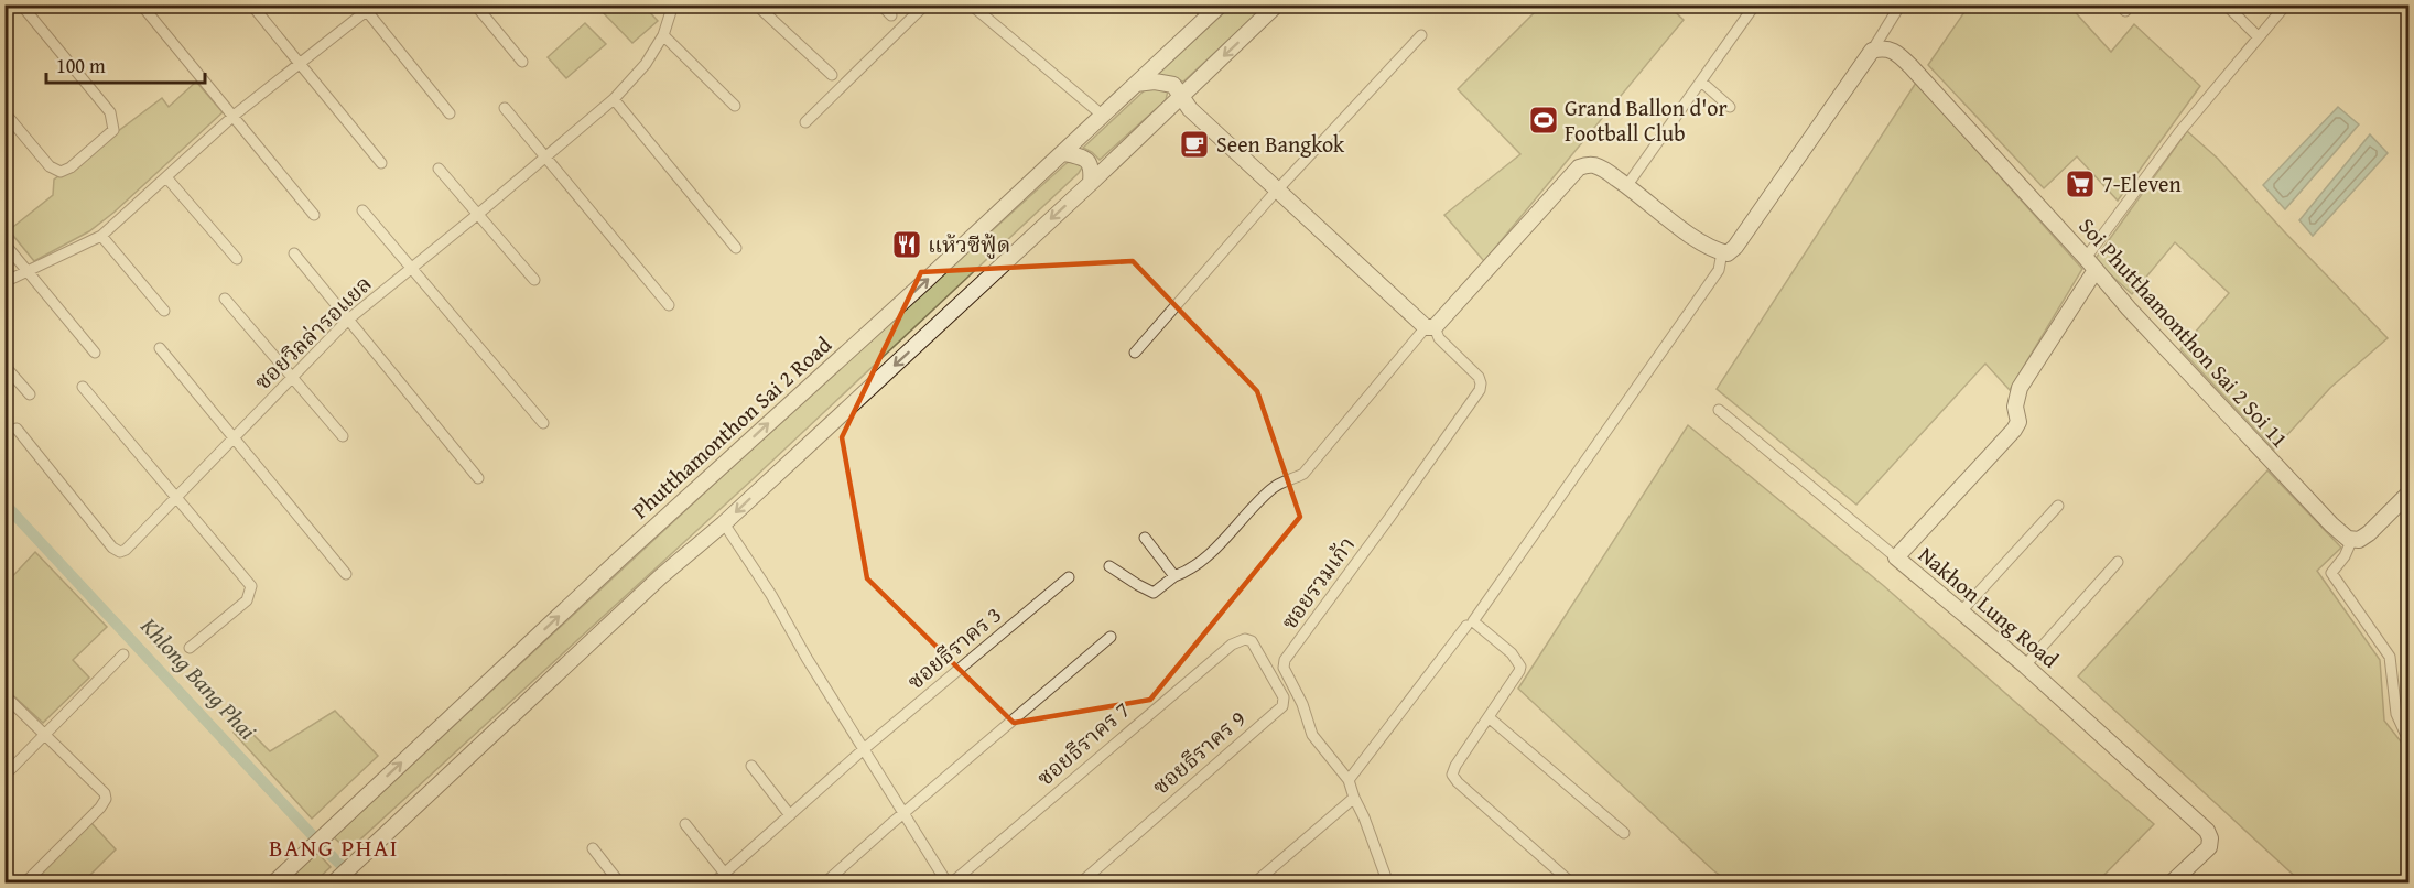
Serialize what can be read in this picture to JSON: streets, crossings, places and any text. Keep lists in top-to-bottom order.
{
  "streets": {
    "main road": ["Soi Phutthamonthon Sai 2 Soi 11", "Phutthamonthon Sai 2 Road", "Nakhon Lung Road"],
    "street": [
      "ซอยวิลล่ารอแยล",
      "ซอยรวมเก้า",
      "ซอยธีราคร 3",
      "ซอยธีราคร 7",
      "ซอยธีราคร 9"
    ]
  },
  "crossings": [
    ["Soi Phutthamonthon Sai 2 Soi 11", "Nakhon Lung Road"],
    ["ซอยธีราคร 7", "ซอยธีราคร 9"]
  ],
  "districts": ["BANG PHAI"],
  "water": ["Khlong Bang Phai"],
  "places": {
    "sports": ["Grand Ballon d'or Football Club"],
    "cafe": ["Seen Bangkok"],
    "supermarket": ["7-Eleven"],
    "restaurant": ["แห้วซีฟู้ด"]
  },
  "scale_bar": "100 m"
}
